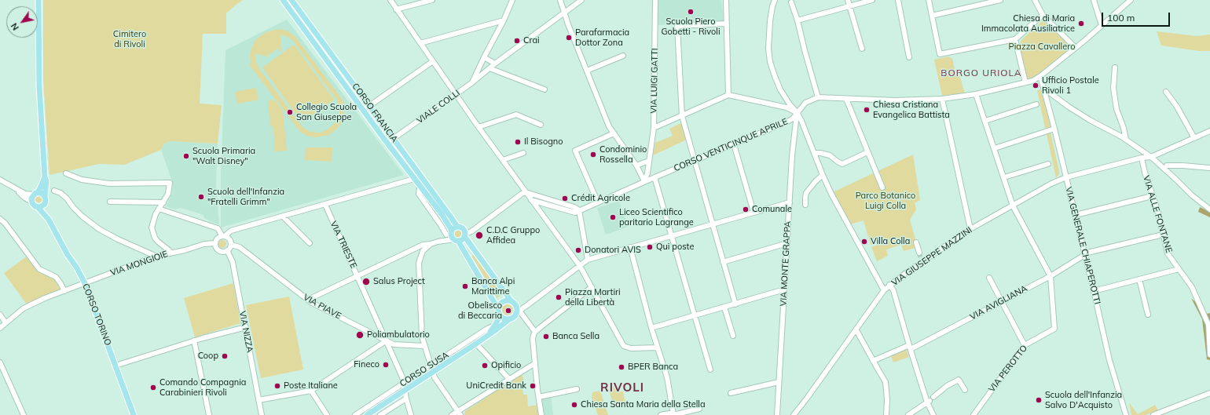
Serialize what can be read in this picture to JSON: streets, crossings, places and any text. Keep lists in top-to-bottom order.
{
  "streets": {
    "main road": ["CORSO FRANCIA", "CORSO TORINO", "CORSO SUSA"],
    "street": [
      "VIA LUIGI GATTI",
      "VIALE COLLI",
      "CORSO VENTICINQUE APRILE",
      "VIA ALLE FONTANE",
      "VIA TRIESTE",
      "VIA GENERALE CHIAPEROTTI",
      "VIA GIUSEPPE MAZZINI",
      "VIA MONGIOIE",
      "VIA MONTE GRAPPA",
      "VIA AVIGLIANA",
      "VIA PIAVE",
      "VIA NIZZA",
      "VIA PEROTTO"
    ]
  },
  "crossings": [
    ["VIA LUIGI GATTI", "CORSO VENTICINQUE APRILE"],
    ["VIALE COLLI", "CORSO FRANCIA"],
    ["CORSO VENTICINQUE APRILE", "VIA GENERALE CHIAPEROTTI"],
    ["CORSO VENTICINQUE APRILE", "VIA MONTE GRAPPA"],
    ["VIA ALLE FONTANE", "VIA GIUSEPPE MAZZINI"],
    ["VIA TRIESTE", "VIA PIAVE"],
    ["VIA TRIESTE", "CORSO SUSA"],
    ["VIA GENERALE CHIAPEROTTI", "VIA GIUSEPPE MAZZINI"],
    ["VIA GENERALE CHIAPEROTTI", "VIA AVIGLIANA"],
    ["VIA MONGIOIE", "VIA PIAVE"],
    ["VIA MONGIOIE", "CORSO TORINO"],
    ["VIA MONGIOIE", "VIA NIZZA"],
    ["VIA AVIGLIANA", "VIA PEROTTO"],
    ["VIA PIAVE", "VIA NIZZA"]
  ],
  "districts": ["BORGO URIOLA", "RIVOLI"],
  "parks": ["Cimitero di Rivoli", "Piazza Cavallero", "Parco Botanico Luigi Colla"],
  "places": [
    "Scuola Piero Gobetti - Rivoli",
    "Chiesa di Maria Immacolata Ausiliatrice",
    "Parafarmacia Dottor Zona",
    "Crai",
    "Ufficio Postale Rivoli 1",
    "Chiesa Cristiana Evangelica Battista",
    "Collegio Scuola San Giuseppe",
    "Il Bisogno",
    "Condominio Rossella",
    "Scuola Primaria \"Walt Disney\"",
    "Scuola dell'Infanzia \"Fratelli Grimm\"",
    "Crédit Agricole",
    "Comunale",
    "Liceo Scientifico paritario Lagrange",
    "C.D.C Gruppo Affidea",
    "Villa Colla",
    "Qui poste",
    "Donatori AVIS",
    "Salus Project",
    "Banca Alpi Marittime",
    "Piazza Martiri della Libertà",
    "Obelisco di Beccaria",
    "Poliambulatorio",
    "Banca Sella",
    "Coop",
    "Fineco",
    "Opificio",
    "BPER Banca",
    "Poste Italiane",
    "UniCredit Bank",
    "Comando Compagnia Carabinieri Rivoli",
    "Scuola dell'Infanzia Salvo D'Acquisto",
    "Chiesa Santa Maria della Stella"
  ],
  "scale_bar": "100 m",
  "north": "bottom left"
}
